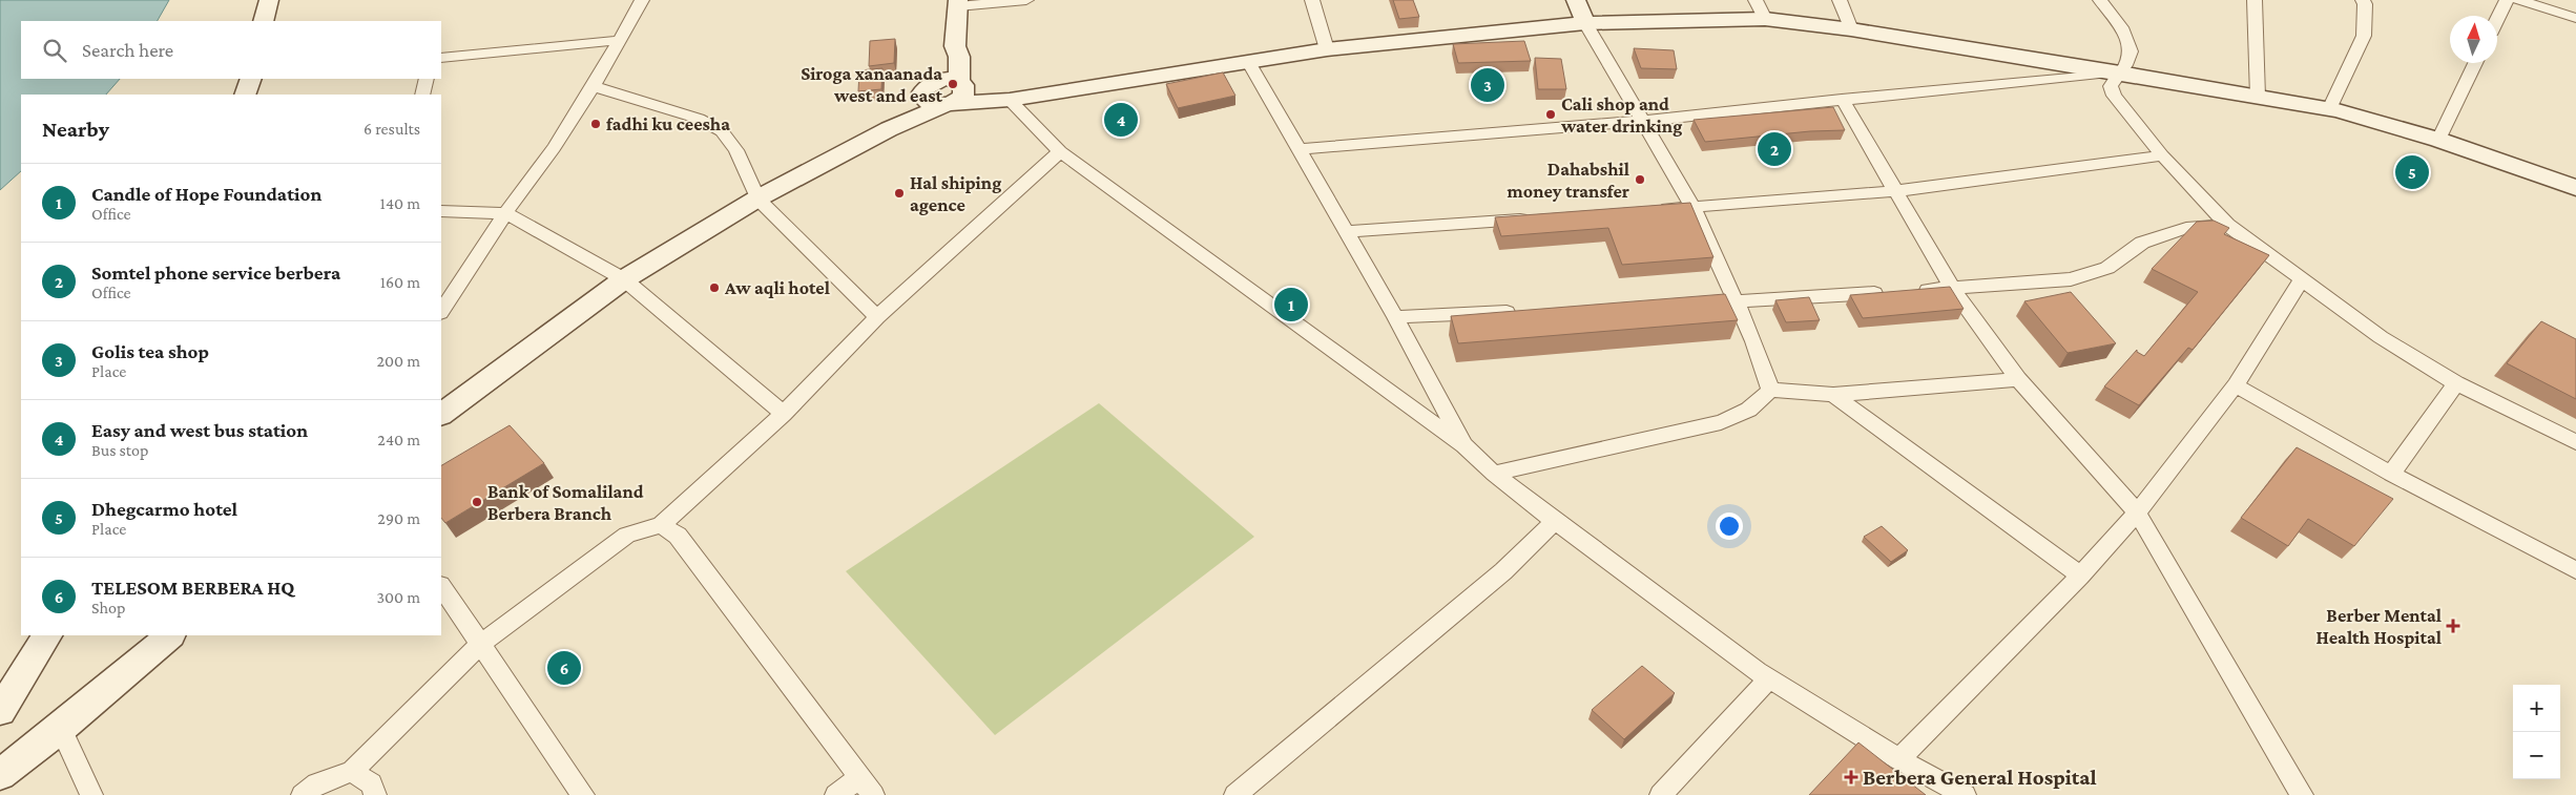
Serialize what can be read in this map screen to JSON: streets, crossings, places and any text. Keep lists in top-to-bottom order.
{
  "places": {
    "other": [
      "Siroga xanaanada west and east",
      "Cali shop and water drinking",
      "fadhi ku ceesha",
      "Dahabshil money transfer",
      "Hal shiping agence",
      "Aw aqli hotel",
      "Bank of Somaliland Berbera Branch"
    ],
    "health": ["Berber Mental Health Hospital", "Berbera General Hospital"]
  },
  "north": "top",
  "page": {
    "search": "Search here",
    "pins": [
      "3",
      "4",
      "2",
      "5",
      "1",
      "6"
    ],
    "heading": ["Nearby", "6 results"],
    "list": [
      {
        "mark": "1",
        "name": "Candle of Hope Foundation",
        "note": "Office",
        "value": "140 m"
      },
      {
        "mark": "2",
        "name": "Somtel phone service berbera",
        "note": "Office",
        "value": "160 m"
      },
      {
        "mark": "3",
        "name": "Golis tea shop",
        "note": "Place",
        "value": "200 m"
      },
      {
        "mark": "4",
        "name": "Easy and west bus station",
        "note": "Bus stop",
        "value": "240 m"
      },
      {
        "mark": "5",
        "name": "Dhegcarmo hotel",
        "note": "Place",
        "value": "290 m"
      },
      {
        "mark": "6",
        "name": "TELESOM BERBERA HQ",
        "note": "Shop",
        "value": "300 m"
      }
    ],
    "map_buttons": ["+", "−"]
  }
}
